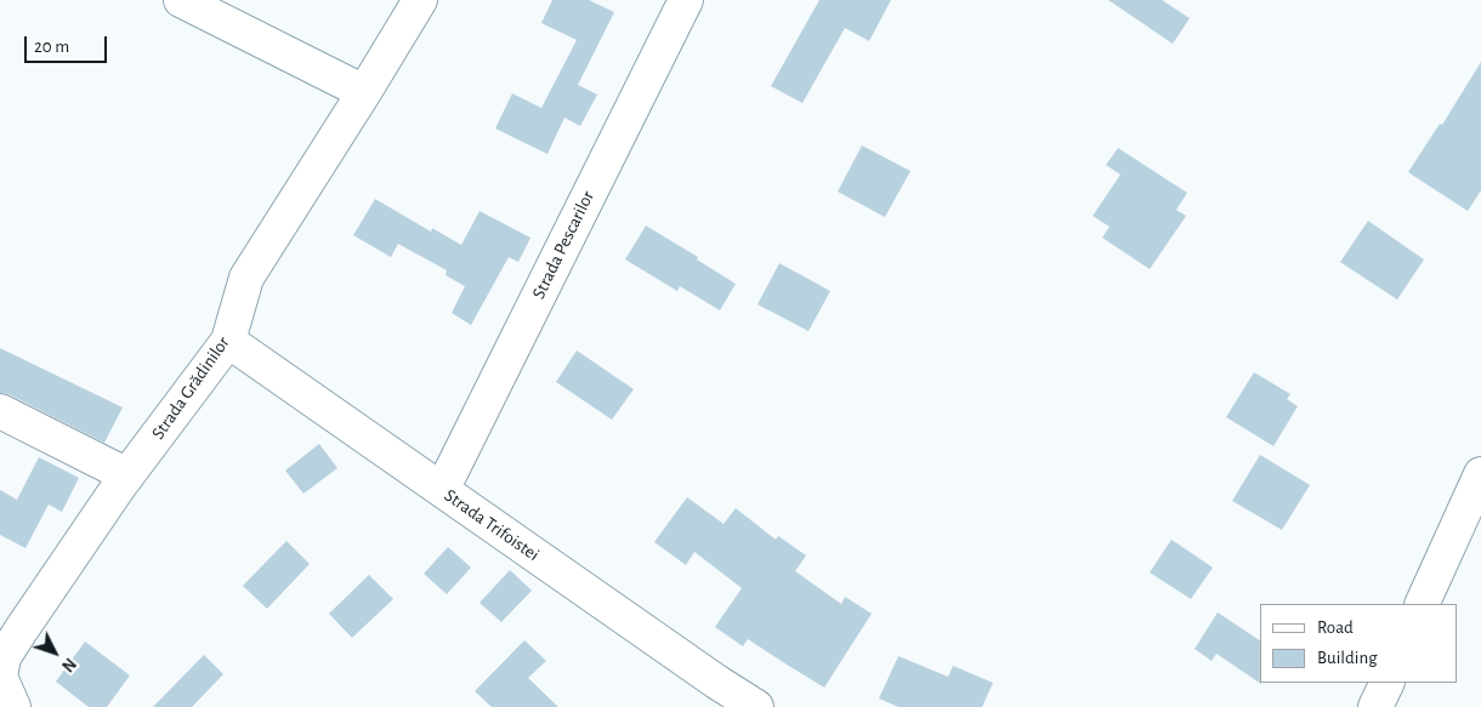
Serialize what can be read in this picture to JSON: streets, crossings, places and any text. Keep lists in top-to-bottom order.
{
  "streets": {
    "street": ["Strada Pescarilor", "Strada Grădinilor", "Strada Trifoistei"]
  },
  "crossings": [
    ["Strada Pescarilor", "Strada Trifoistei"],
    ["Strada Grădinilor", "Strada Trifoistei"]
  ],
  "legend": ["Road", "Building"],
  "scale_bar": "20 m",
  "north": "bottom right"
}
